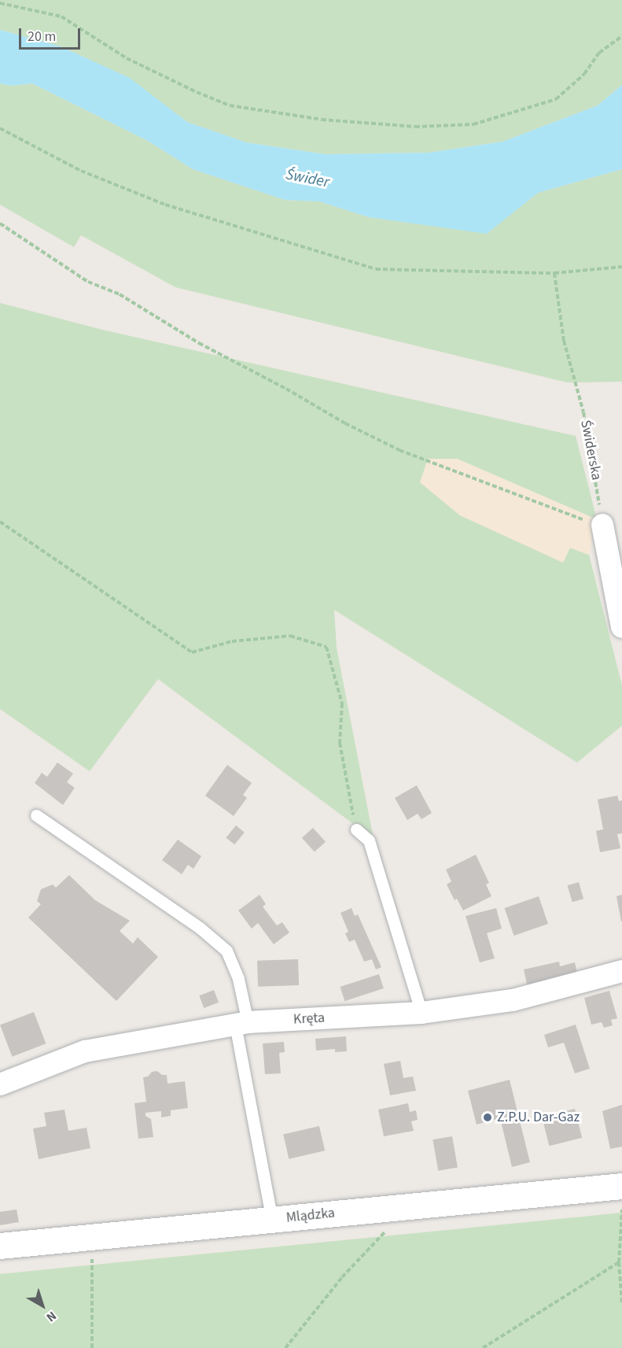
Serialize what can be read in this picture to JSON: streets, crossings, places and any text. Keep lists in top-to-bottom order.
{
  "streets": {
    "street": ["Kręta", "Mlądzka"],
    "path": ["Świderska"]
  },
  "water": ["Świder"],
  "places": ["Z.P.U. Dar-Gaz"],
  "scale_bar": "20 m",
  "north": "bottom right"
}
